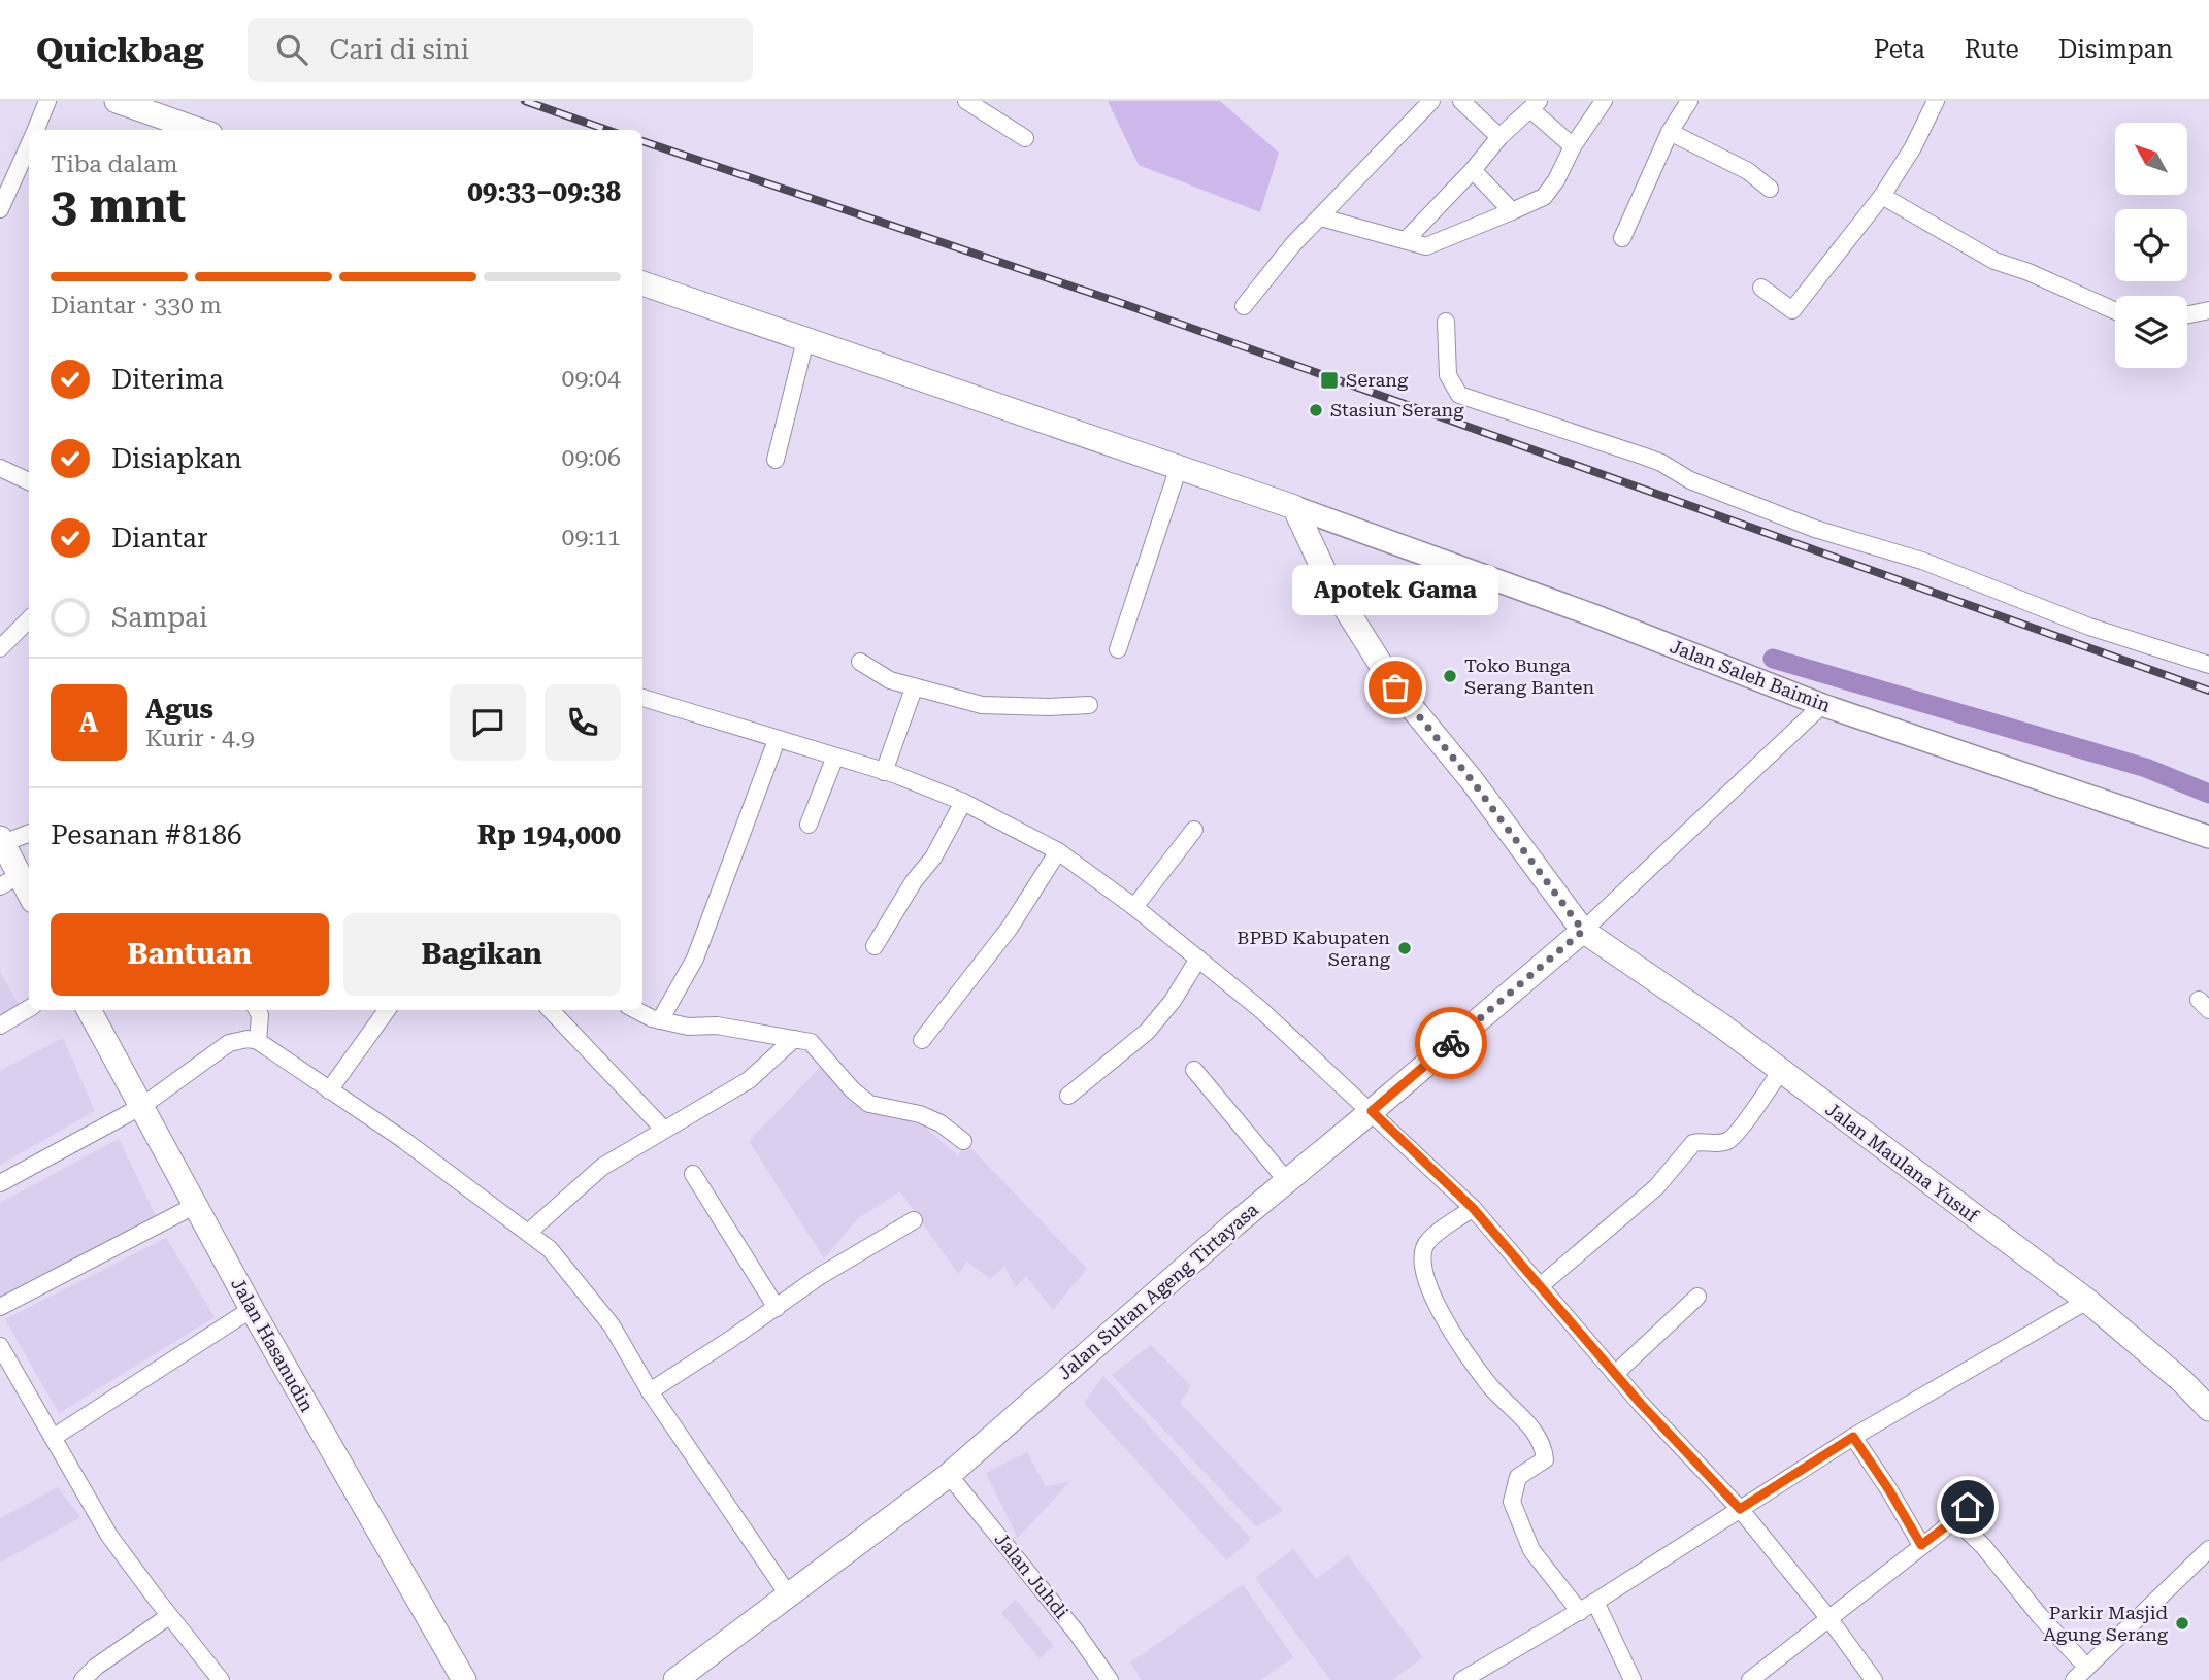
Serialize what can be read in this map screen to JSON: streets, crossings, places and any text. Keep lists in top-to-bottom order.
{
  "streets": {
    "main road": ["Jalan Maulana Yusuf", "Jalan Sultan Ageng Tirtayasa", "Jalan Hasanudin"],
    "street": ["Jalan Saleh Baimin", "Jalan Juhdi"]
  },
  "crossings": [
    ["Jalan Saleh Baimin", "Jalan Maulana Yusuf"],
    ["Jalan Maulana Yusuf", "Jalan Sultan Ageng Tirtayasa"],
    ["Jalan Sultan Ageng Tirtayasa", "Jalan Juhdi"]
  ],
  "places": {
    "transit": ["Serang"],
    "other": [
      "Stasiun Serang",
      "Toko Bunga Serang Banten",
      "Apotek Gama",
      "BPBD Kabupaten Serang",
      "Parkir Masjid Agung Serang"
    ]
  },
  "north": "top left",
  "page": {
    "header": "Quickbag",
    "search": "Cari di sini",
    "nav": ["Peta", "Rute", "Disimpan"],
    "heading": ["3 mnt", "Tiba dalam", "09:33–09:38"],
    "panel": [
      "Agus",
      "Kurir · 4.9",
      "Pesanan #8186",
      "Rp 194,000"
    ],
    "bar": "Diantar · 330 m",
    "list": [
      ["Diterima", "09:04"],
      ["Disiapkan", "09:06"],
      ["Diantar", "09:11"],
      "Sampai"
    ],
    "bubble": "Apotek Gama",
    "round": "A",
    "buttons": ["Bantuan", "Bagikan"]
  }
}
